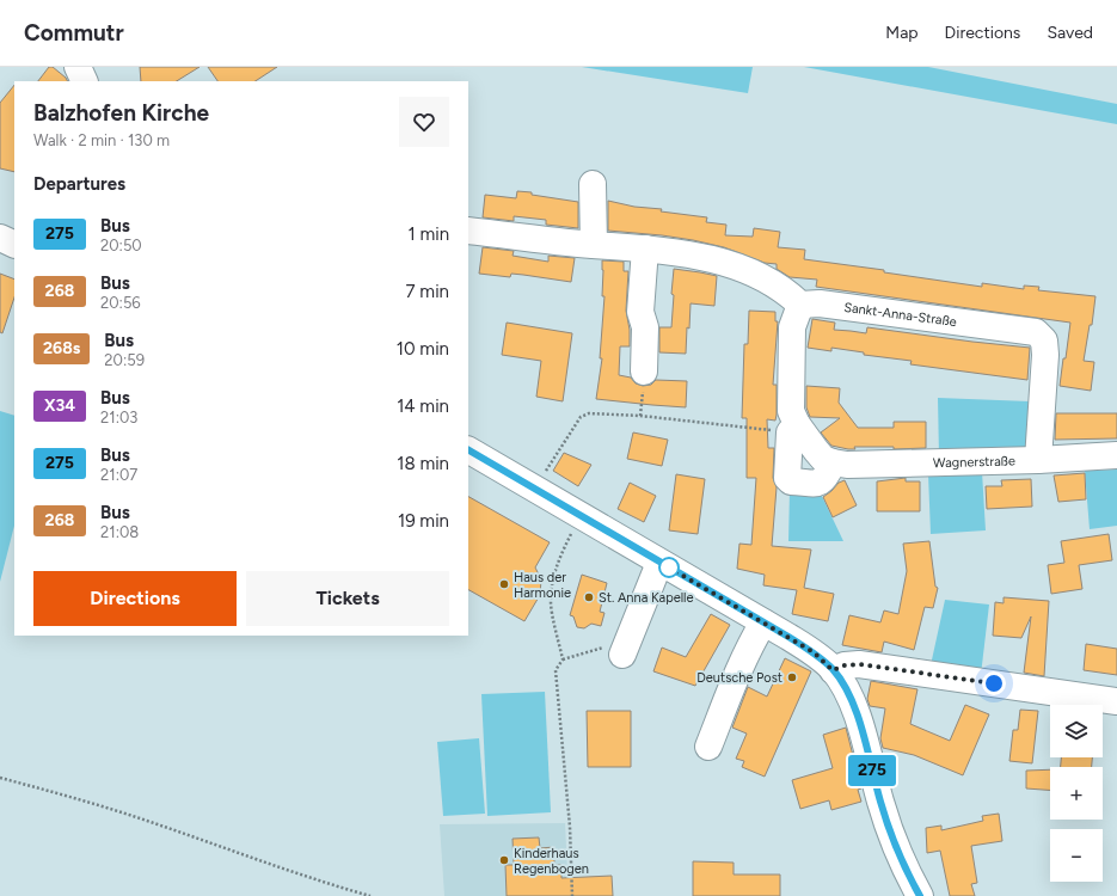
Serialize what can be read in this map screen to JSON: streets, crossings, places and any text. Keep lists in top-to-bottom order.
{
  "streets": {
    "street": ["Sankt-Anna-Straße", "Wagnerstraße"]
  },
  "crossings": [
    ["Sankt-Anna-Straße", "Wagnerstraße"]
  ],
  "places": [
    "Haus der Harmonie",
    "St. Anna Kapelle",
    "Deutsche Post",
    "Kinderhaus Regenbogen"
  ],
  "lines": ["bus line 275"],
  "page": {
    "header": "Commutr",
    "nav": ["Map", "Directions", "Saved"],
    "on_map": "275",
    "heading": [
      ["Balzhofen Kirche", "Walk · 2 min · 130 m"],
      "Departures"
    ],
    "list": [
      {
        "mark": "275",
        "name": "Bus",
        "note": "20:50",
        "value": "1 min"
      },
      {
        "mark": "268",
        "name": "Bus",
        "note": "20:56",
        "value": "7 min"
      },
      {
        "mark": "268s",
        "name": "Bus",
        "note": "20:59",
        "value": "10 min"
      },
      {
        "mark": "X34",
        "name": "Bus",
        "note": "21:03",
        "value": "14 min"
      },
      {
        "mark": "275",
        "name": "Bus",
        "note": "21:07",
        "value": "18 min"
      },
      {
        "mark": "268",
        "name": "Bus",
        "note": "21:08",
        "value": "19 min"
      }
    ],
    "buttons": ["Directions", "Tickets"],
    "map_buttons": ["+", "−"]
  }
}
